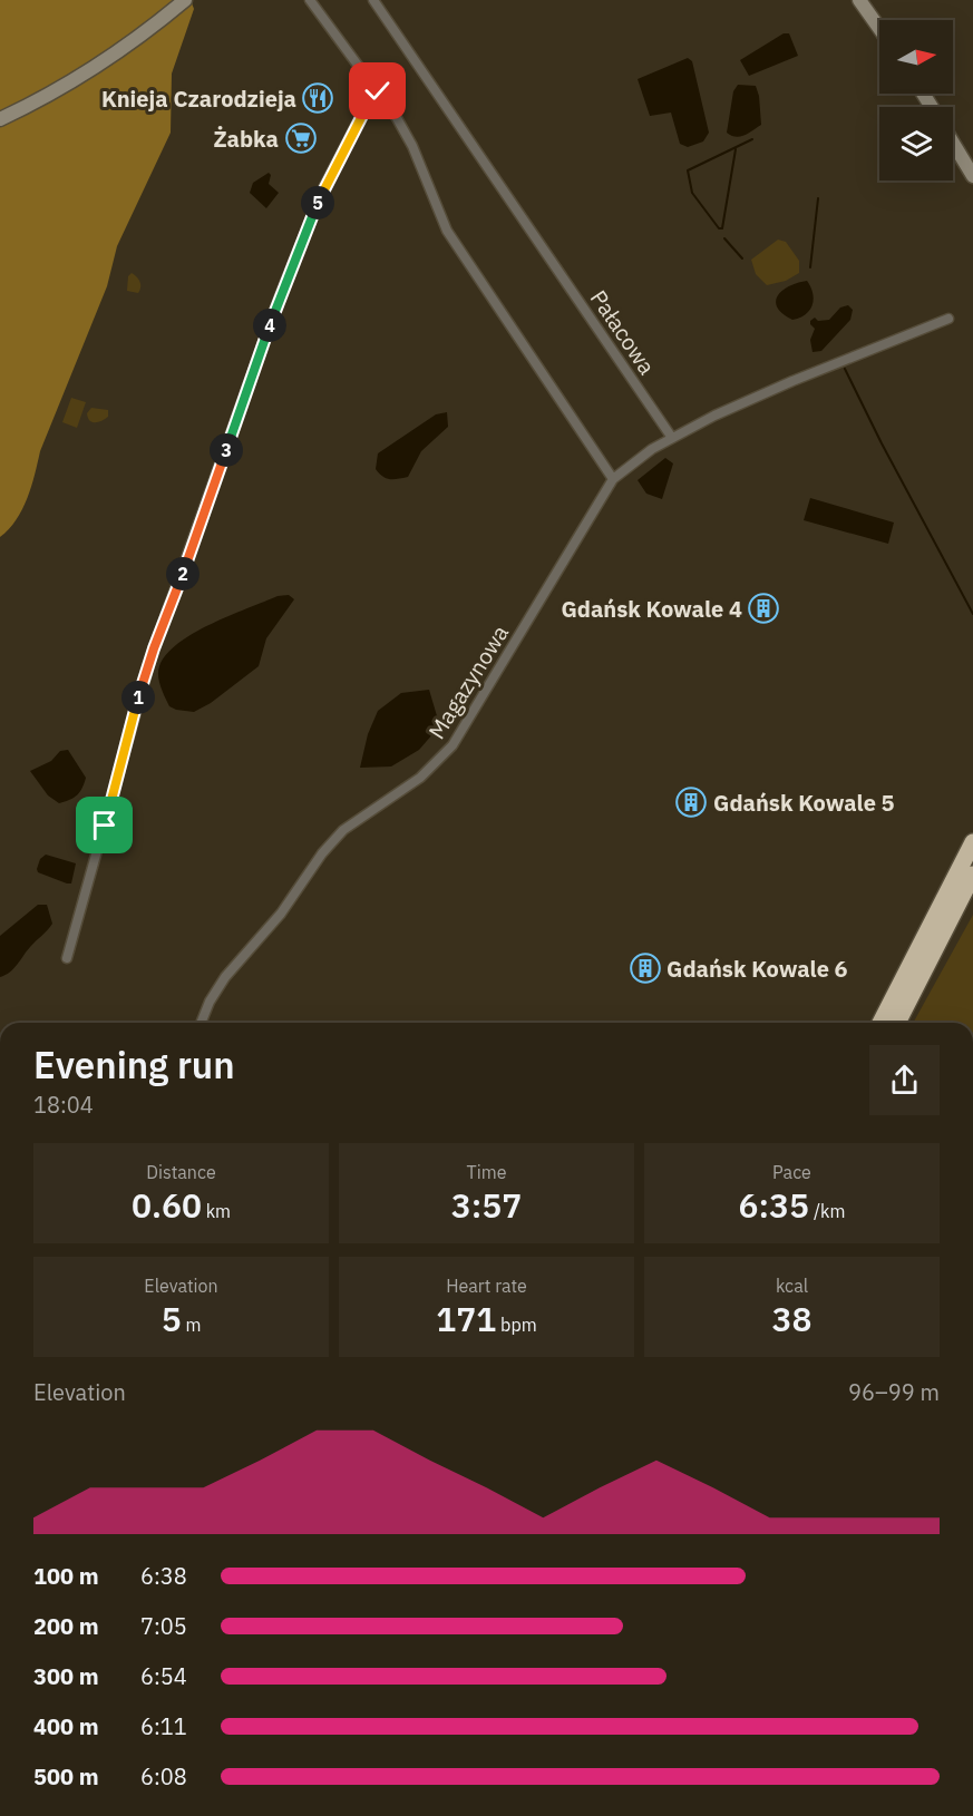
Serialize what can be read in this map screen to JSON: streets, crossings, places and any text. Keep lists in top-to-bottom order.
{
  "streets": {
    "street": ["Pałacowa", "Magazynowa"]
  },
  "crossings": [
    ["Pałacowa", "Magazynowa"]
  ],
  "places": {
    "restaurant": ["Knieja Czarodzieja"],
    "supermarket": ["Żabka"],
    "building": ["Gdańsk Kowale 4", "Gdańsk Kowale 5", "Gdańsk Kowale 6"]
  },
  "north": "right",
  "page": {
    "pins": [
      "5",
      "4",
      "3",
      "2",
      "1"
    ],
    "heading": ["Evening run", "18:04"],
    "stats": [
      ["Distance", "0.60 km"],
      ["Time", "3:57"],
      ["Pace", "6:35 /km"],
      ["Elevation", "5 m"],
      ["Heart rate", "171 bpm"],
      ["kcal", "38"]
    ],
    "chart": ["Elevation", "96–99 m"],
    "list": [
      {
        "name": "100 m",
        "note": "6:38"
      },
      {
        "name": "200 m",
        "note": "7:05"
      },
      {
        "name": "300 m",
        "note": "6:54"
      },
      {
        "name": "400 m",
        "note": "6:11"
      },
      {
        "name": "500 m",
        "note": "6:08"
      }
    ]
  }
}
